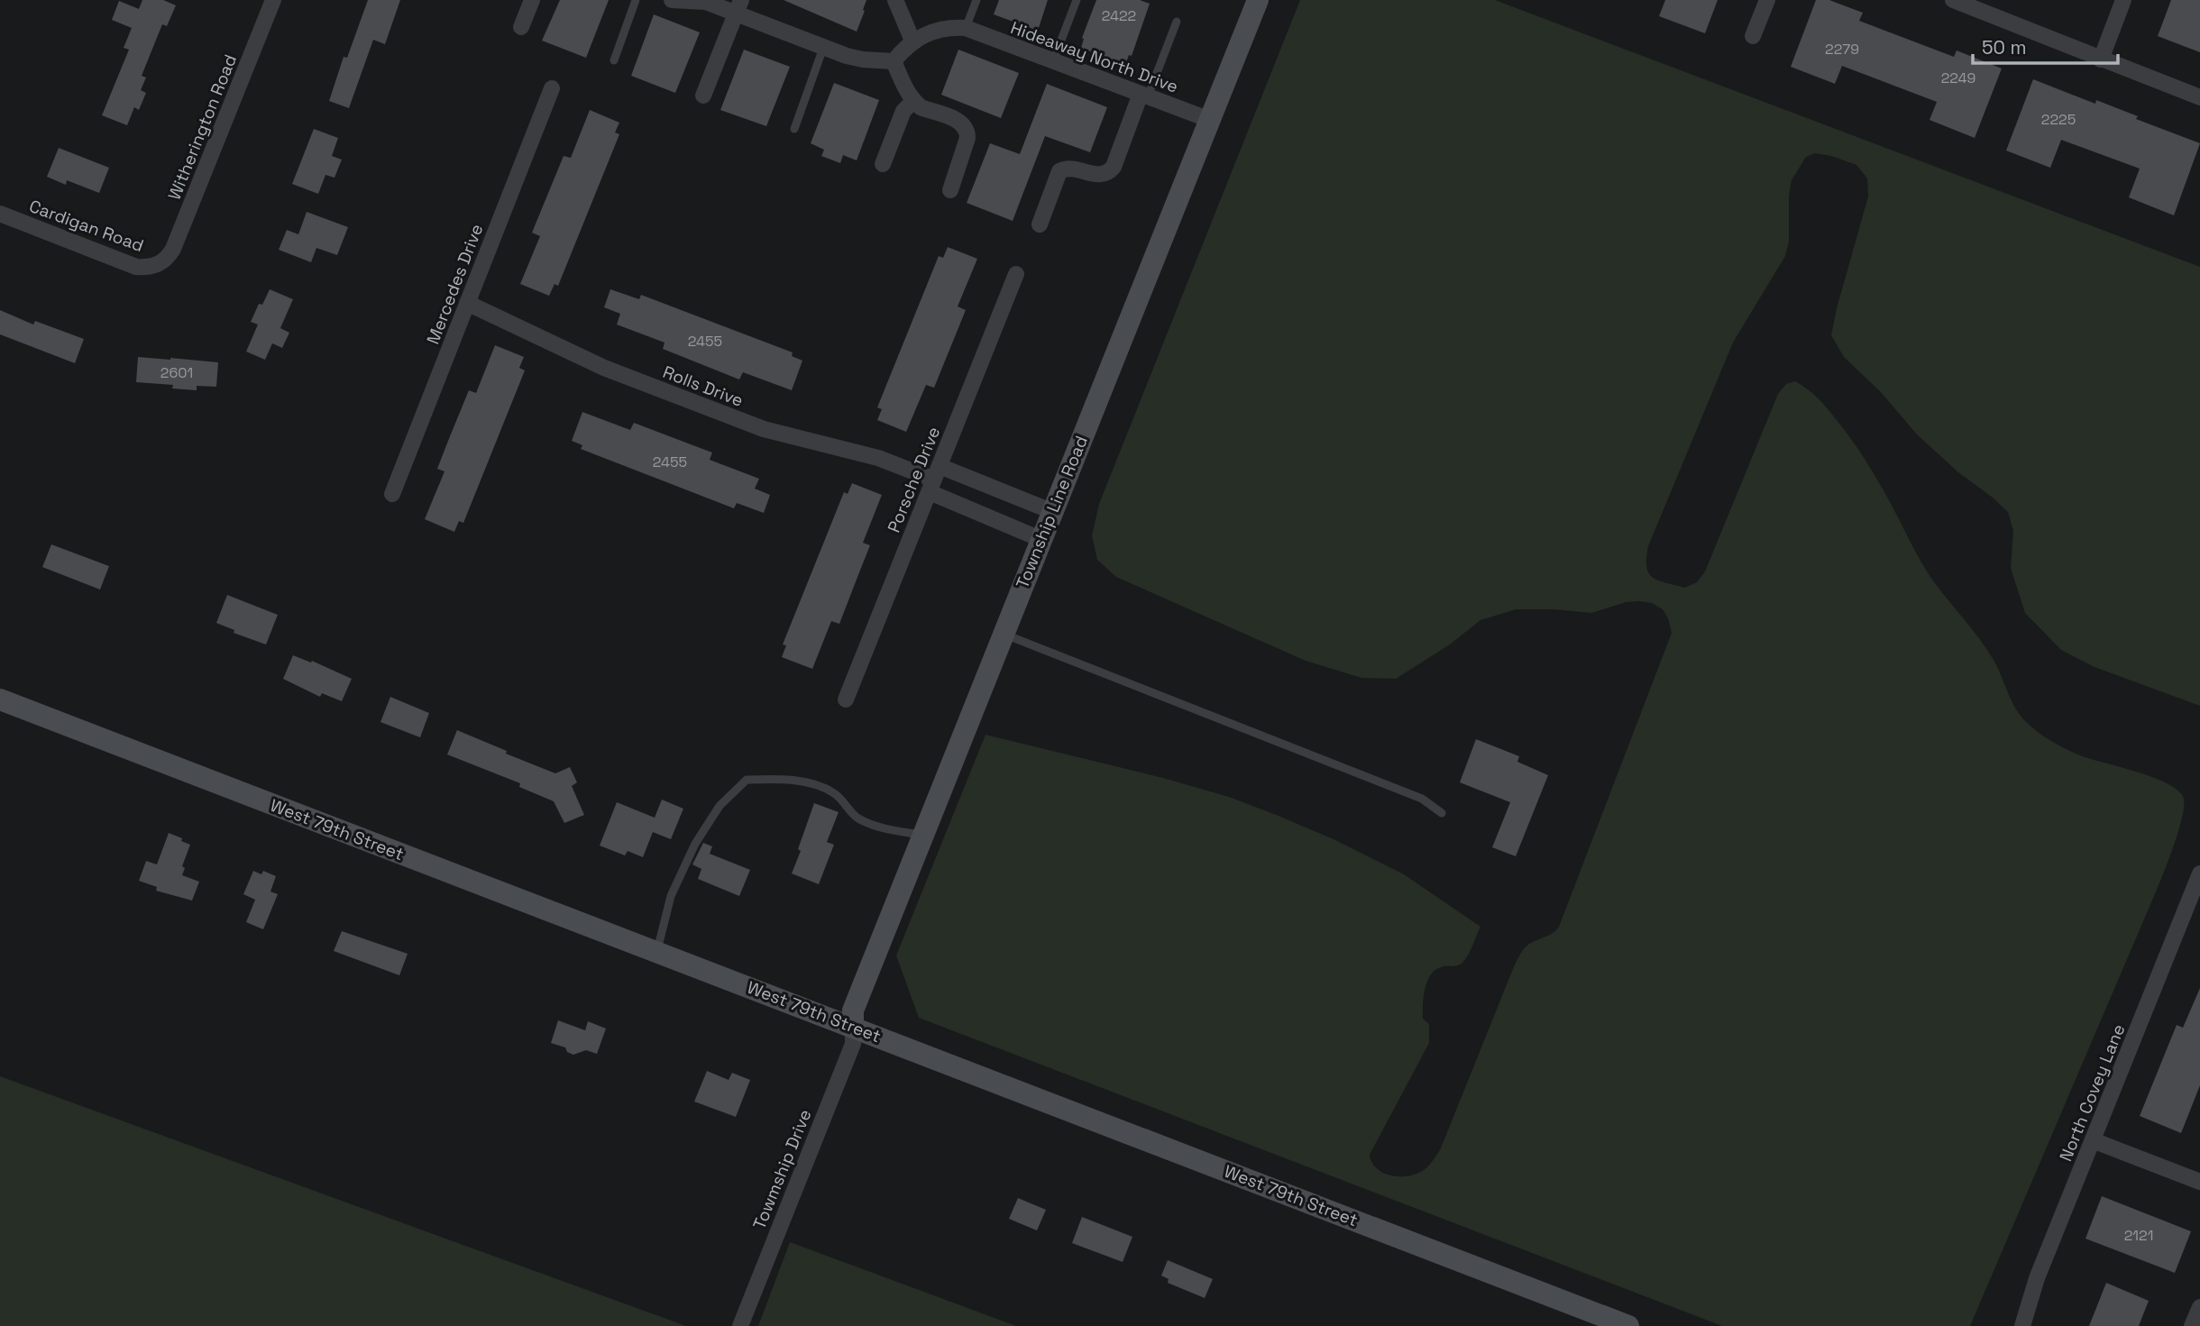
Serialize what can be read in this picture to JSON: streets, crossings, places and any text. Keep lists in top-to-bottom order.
{
  "streets": {
    "main road": ["Township Line Road", "West 79th Street"],
    "street": [
      "Hideaway North Drive",
      "Witherington Road",
      "Cardigan Road",
      "Mercedes Drive",
      "Rolls Drive",
      "Porsche Drive",
      "North Covey Lane",
      "Towmship Drive"
    ]
  },
  "crossings": [
    ["Hideaway North Drive", "Township Line Road"],
    ["Witherington Road", "Cardigan Road"],
    ["Mercedes Drive", "Rolls Drive"],
    ["Rolls Drive", "Porsche Drive"],
    ["Rolls Drive", "Township Line Road"],
    ["Township Line Road", "West 79th Street"],
    ["Township Line Road", "Towmship Drive"],
    ["West 79th Street", "Towmship Drive"]
  ],
  "house_numbers": [
    "2422",
    "2279",
    "2249",
    "2225",
    "2455",
    "2601",
    "2455",
    "2121"
  ],
  "scale_bar": "50 m"
}
